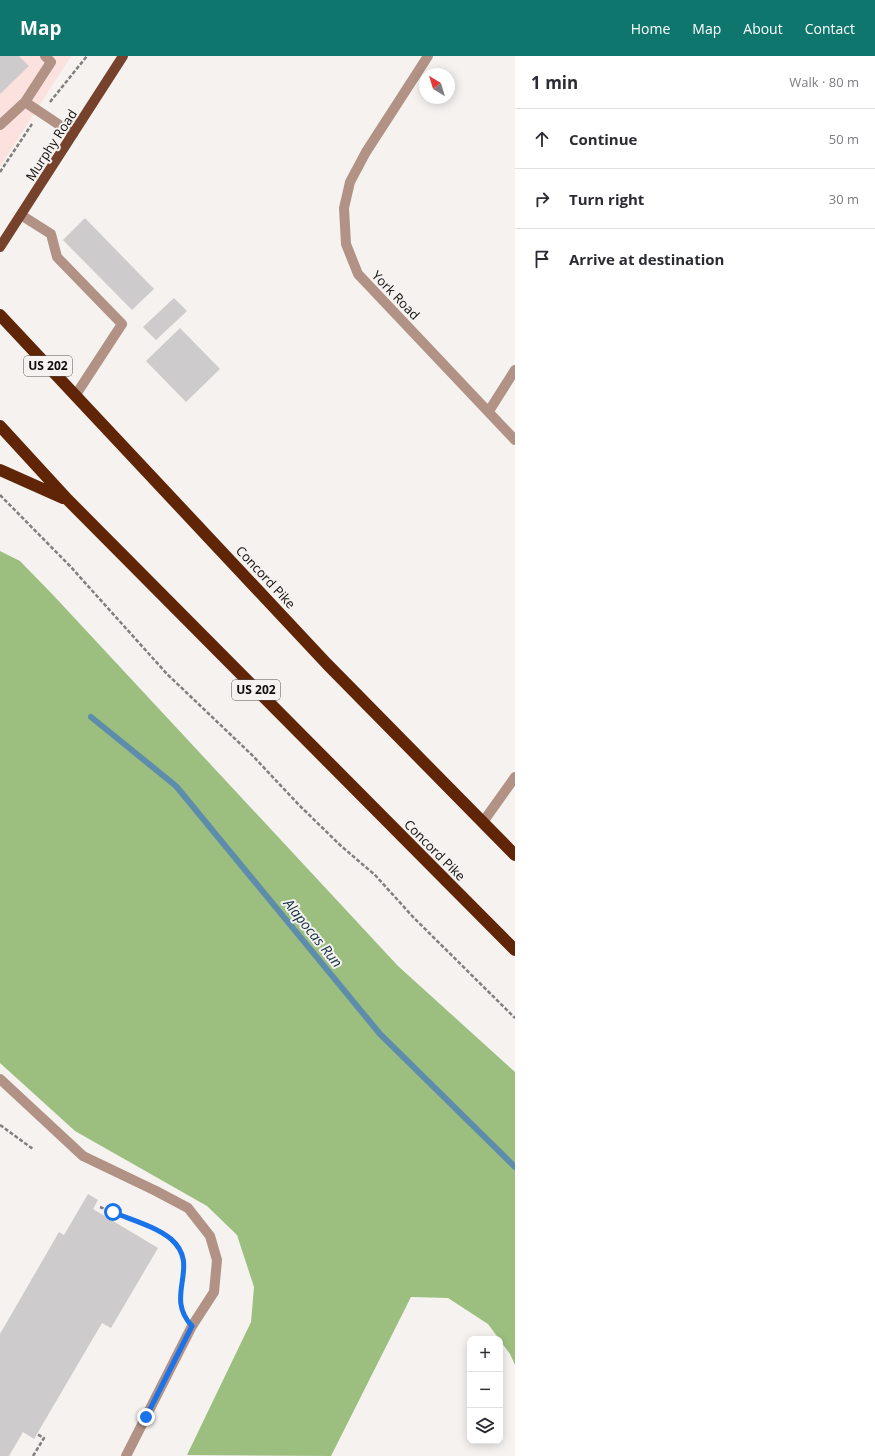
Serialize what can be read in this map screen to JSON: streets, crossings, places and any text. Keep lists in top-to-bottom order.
{
  "streets": {
    "highway": ["US 202", "Concord Pike"],
    "main road": ["Murphy Road"],
    "street": ["York Road"]
  },
  "water": ["Alapocas Run"],
  "north": "top left",
  "page": {
    "header": "Map",
    "nav": [
      "Home",
      "Map",
      "About",
      "Contact"
    ],
    "heading": ["1 min", "Walk · 80 m"],
    "list": [
      ["Continue", "50 m"],
      ["Turn right", "30 m"],
      "Arrive at destination"
    ],
    "map_buttons": ["+", "−"]
  }
}
